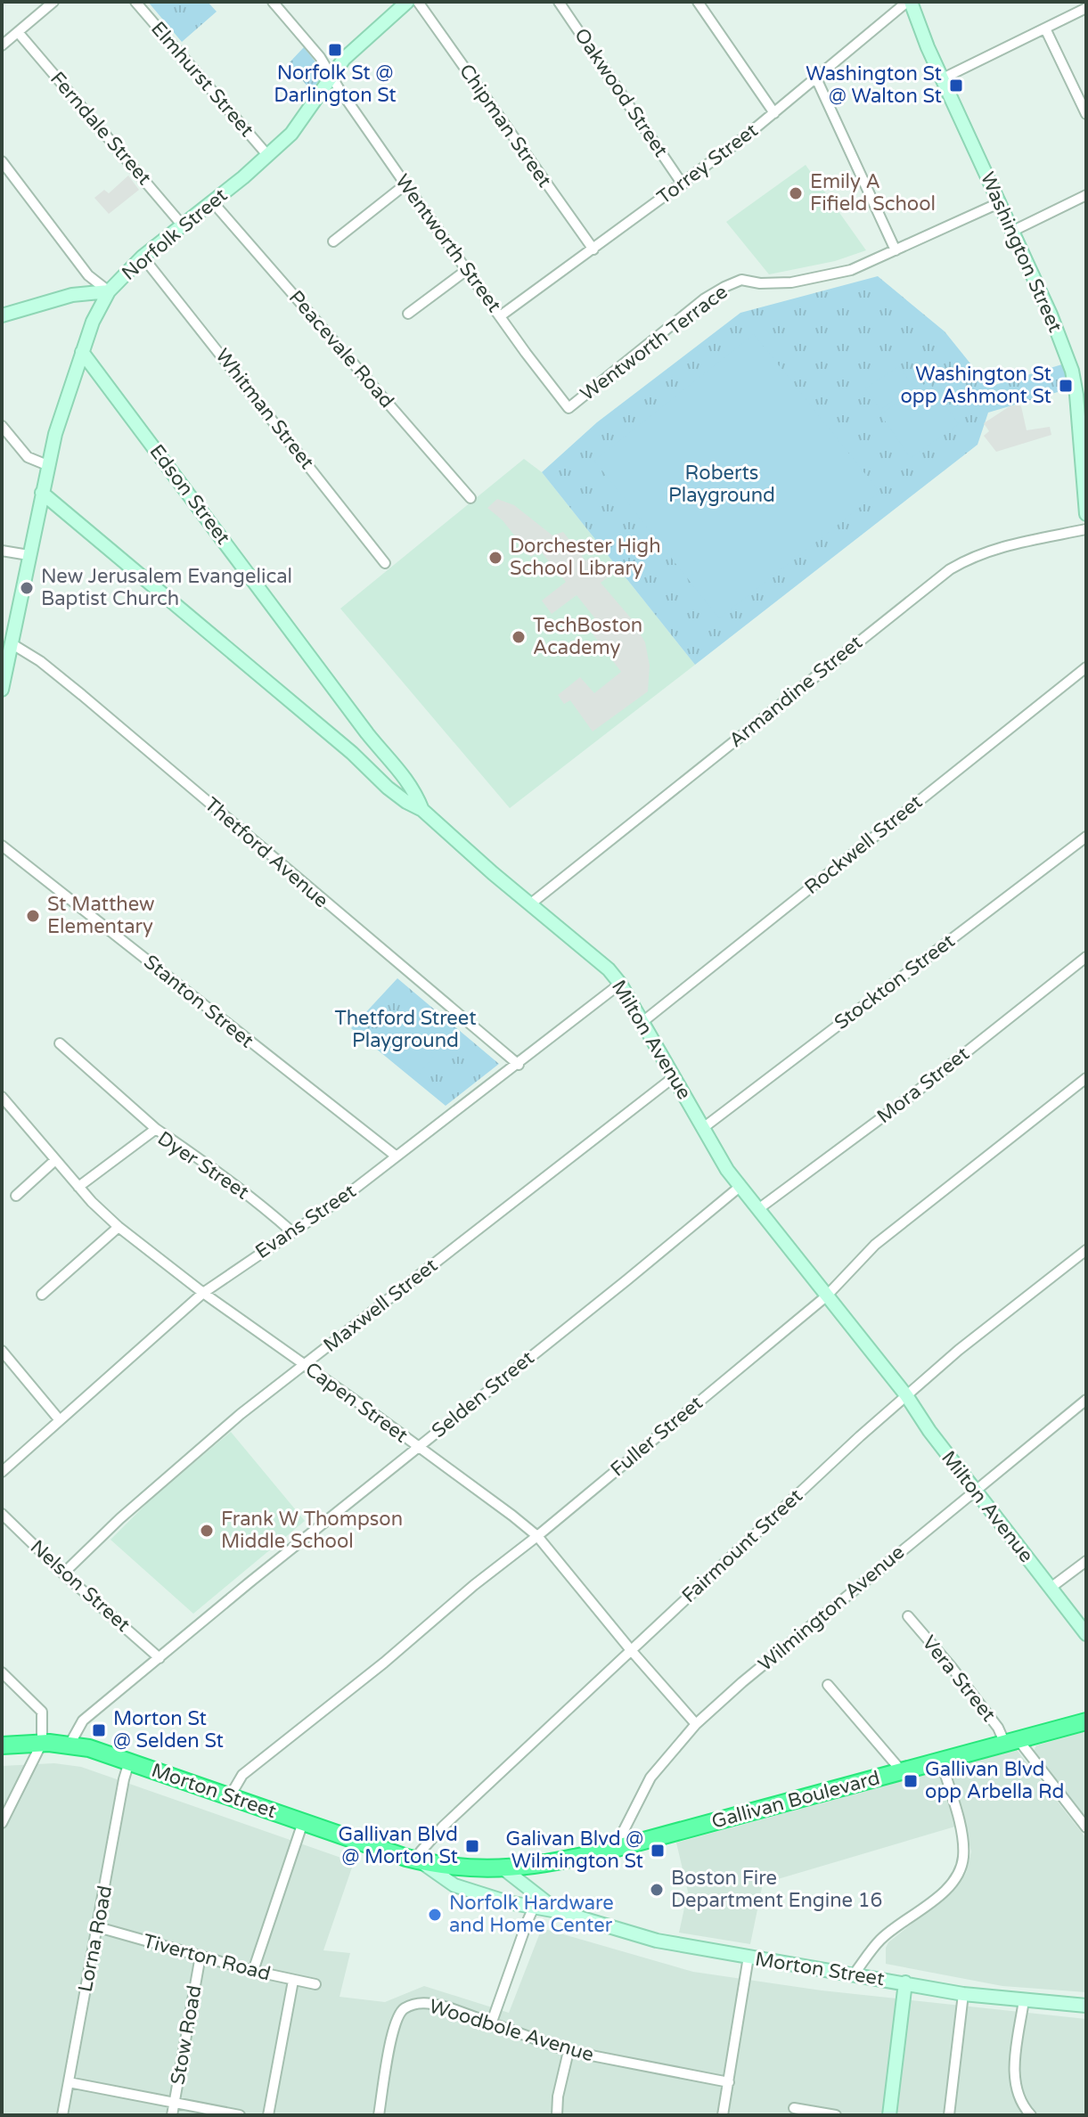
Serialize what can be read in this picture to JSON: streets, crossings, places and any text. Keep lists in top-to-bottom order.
{
  "streets": {
    "highway": ["Morton Street", "Gallivan Boulevard"],
    "street": [
      "Elmhurst Street",
      "Oakwood Street",
      "Chipman Street",
      "Ferndale Street",
      "Torrey Street",
      "Norfolk Street",
      "Wentworth Street",
      "Washington Street",
      "Wentworth Terrace",
      "Peacevale Road",
      "Whitman Street",
      "Edson Street",
      "Armandine Street",
      "Rockwell Street",
      "Thetford Avenue",
      "Stockton Street",
      "Stanton Street",
      "Milton Avenue",
      "Mora Street",
      "Dyer Street",
      "Evans Street",
      "Maxwell Street",
      "Selden Street",
      "Capen Street",
      "Fuller Street",
      "Fairmount Street",
      "Nelson Street",
      "Wilmington Avenue",
      "Vera Street",
      "Lorna Road",
      "Tiverton Road",
      "Woodbole Avenue",
      "Stow Road"
    ]
  },
  "crossings": [
    ["Elmhurst Street", "Norfolk Street"],
    ["Oakwood Street", "Torrey Street"],
    ["Chipman Street", "Torrey Street"],
    ["Ferndale Street", "Norfolk Street"],
    ["Torrey Street", "Wentworth Street"],
    ["Torrey Street", "Washington Street"],
    ["Norfolk Street", "Wentworth Street"],
    ["Norfolk Street", "Peacevale Road"],
    ["Norfolk Street", "Whitman Street"],
    ["Norfolk Street", "Edson Street"],
    ["Norfolk Street", "Thetford Avenue"],
    ["Norfolk Street", "Milton Avenue"],
    ["Wentworth Street", "Wentworth Terrace"],
    ["Edson Street", "Milton Avenue"],
    ["Armandine Street", "Milton Avenue"],
    ["Rockwell Street", "Milton Avenue"],
    ["Thetford Avenue", "Evans Street"],
    ["Stockton Street", "Milton Avenue"],
    ["Stanton Street", "Evans Street"],
    ["Milton Avenue", "Mora Street"],
    ["Milton Avenue", "Evans Street"],
    ["Milton Avenue", "Maxwell Street"],
    ["Milton Avenue", "Selden Street"],
    ["Milton Avenue", "Fuller Street"],
    ["Milton Avenue", "Fairmount Street"],
    ["Milton Avenue", "Wilmington Avenue"],
    ["Dyer Street", "Evans Street"],
    ["Dyer Street", "Capen Street"],
    ["Evans Street", "Capen Street"],
    ["Maxwell Street", "Capen Street"],
    ["Maxwell Street", "Nelson Street"],
    ["Selden Street", "Capen Street"],
    ["Selden Street", "Nelson Street"],
    ["Selden Street", "Morton Street"],
    ["Capen Street", "Fuller Street"],
    ["Capen Street", "Fairmount Street"],
    ["Capen Street", "Wilmington Avenue"],
    ["Fuller Street", "Morton Street"],
    ["Fairmount Street", "Morton Street"],
    ["Wilmington Avenue", "Gallivan Boulevard"],
    ["Vera Street", "Gallivan Boulevard"],
    ["Morton Street", "Gallivan Boulevard"],
    ["Morton Street", "Lorna Road"],
    ["Lorna Road", "Tiverton Road"],
    ["Tiverton Road", "Stow Road"]
  ],
  "parks": ["Roberts Playground", "Thetford Street Playground"],
  "places": {
    "transit": [
      "Norfolk St @ Darlington St",
      "Washington St @ Walton St",
      "Washington St opp Ashmont St",
      "Morton St @ Selden St",
      "Gallivan Blvd opp Arbella Rd",
      "Gallivan Blvd @ Morton St",
      "Galivan Blvd @ Wilmington St"
    ],
    "other": [
      "Emily A Fifield School",
      "Dorchester High School Library",
      "New Jerusalem Evangelical Baptist Church",
      "TechBoston Academy",
      "St Matthew Elementary",
      "Frank W Thompson Middle School",
      "Boston Fire Department Engine 16",
      "Norfolk Hardware and Home Center"
    ]
  }
}
